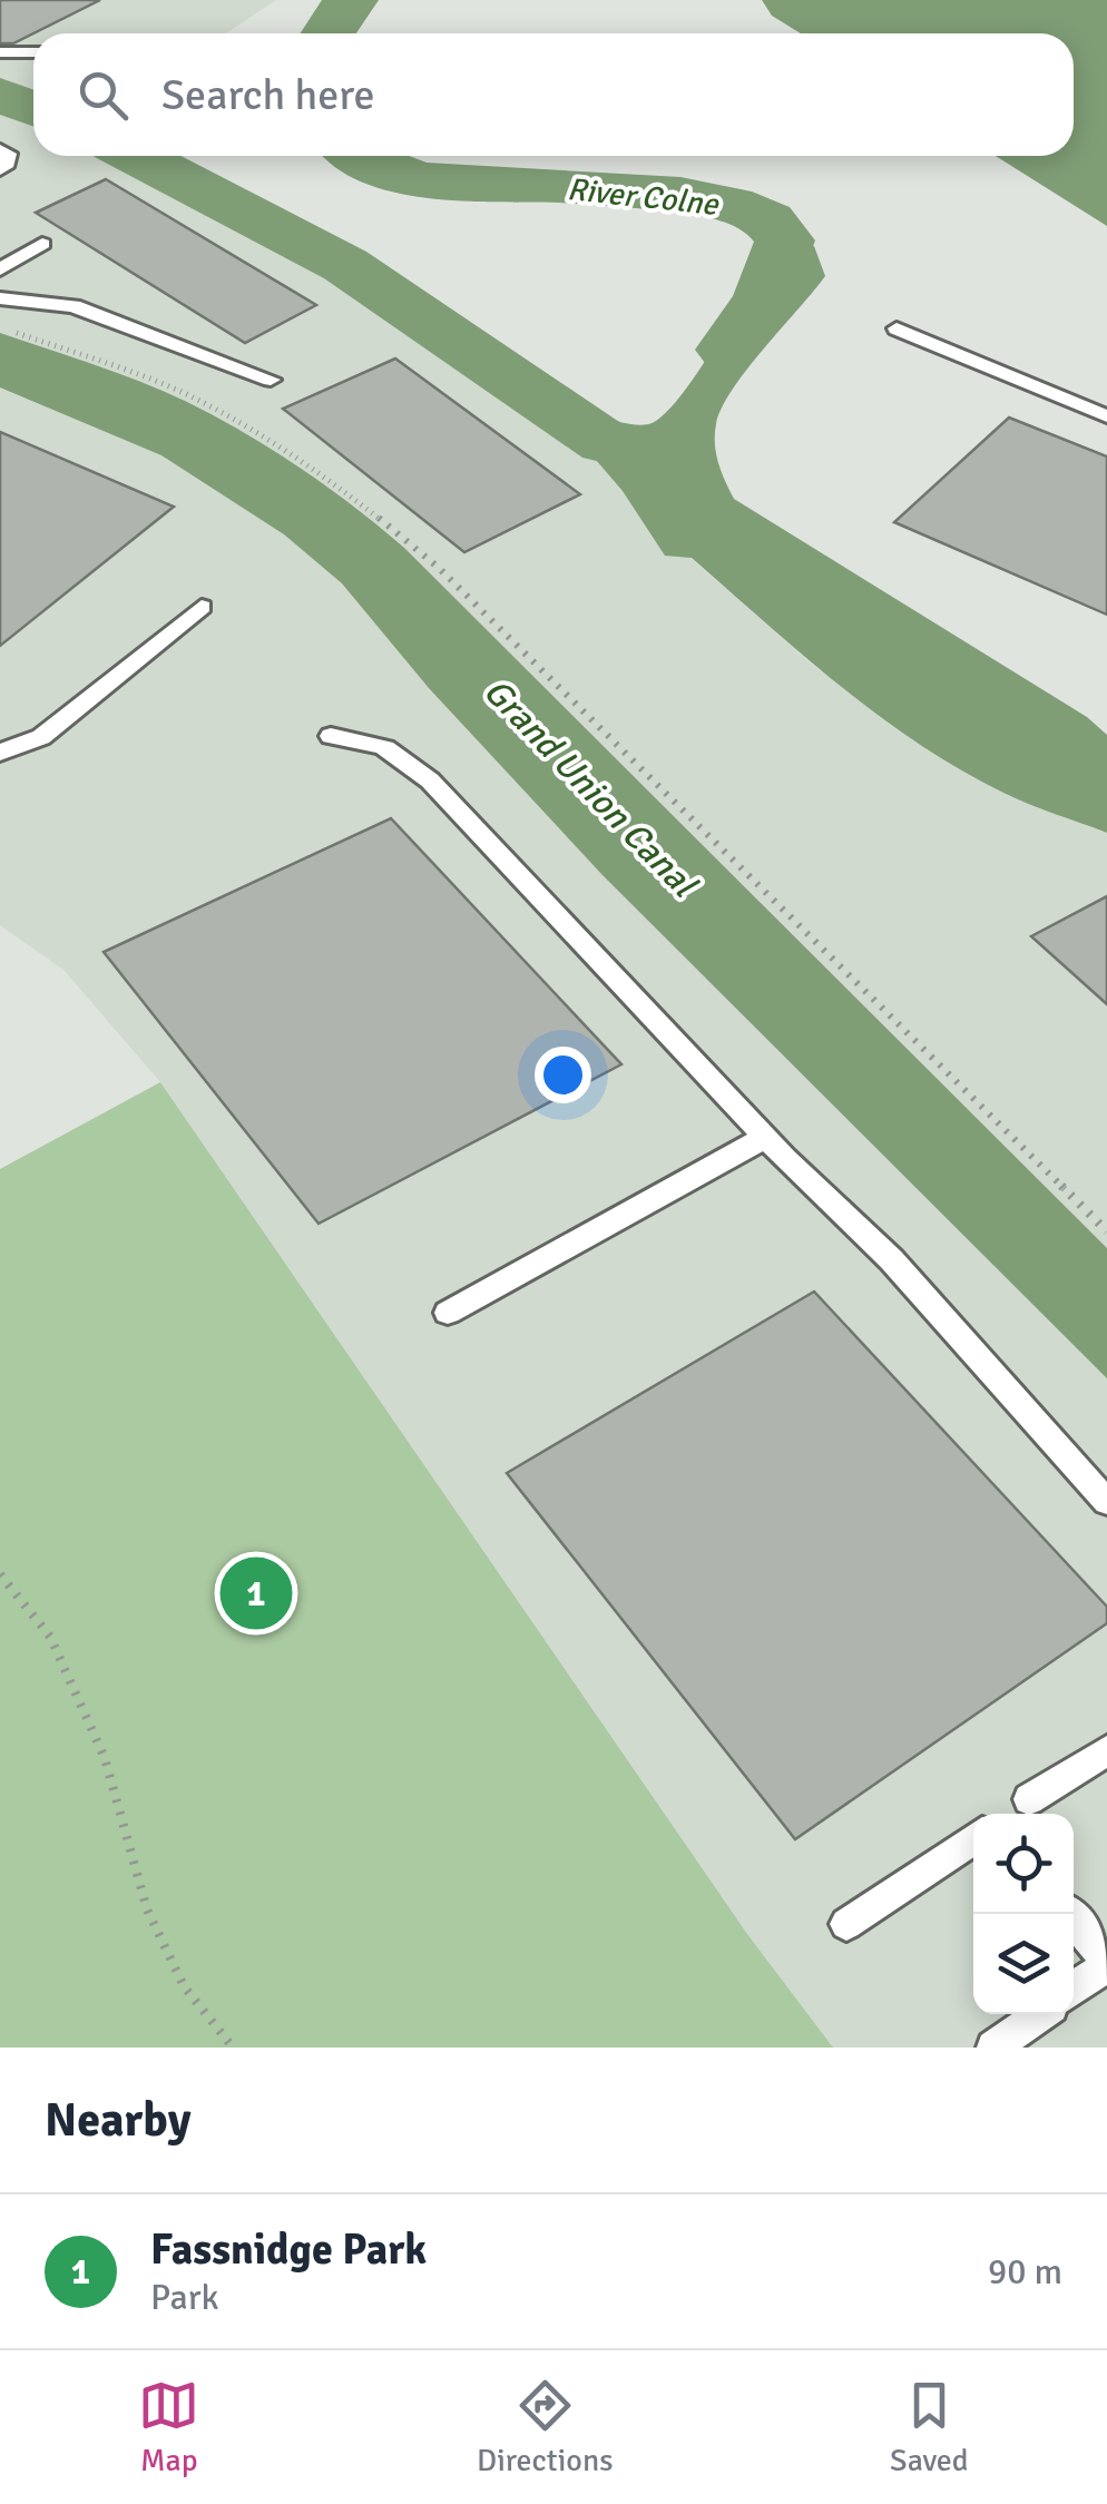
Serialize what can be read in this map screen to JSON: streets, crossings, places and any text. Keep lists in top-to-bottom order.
{
  "water": ["River Colne", "Grand Union Canal"],
  "page": {
    "search": "Search here",
    "pins": "1",
    "heading": "Nearby",
    "list": [
      {
        "mark": "1",
        "name": "Fassnidge Park",
        "note": "Park",
        "value": "90 m"
      }
    ],
    "nav": ["Map", "Directions", "Saved"]
  }
}
